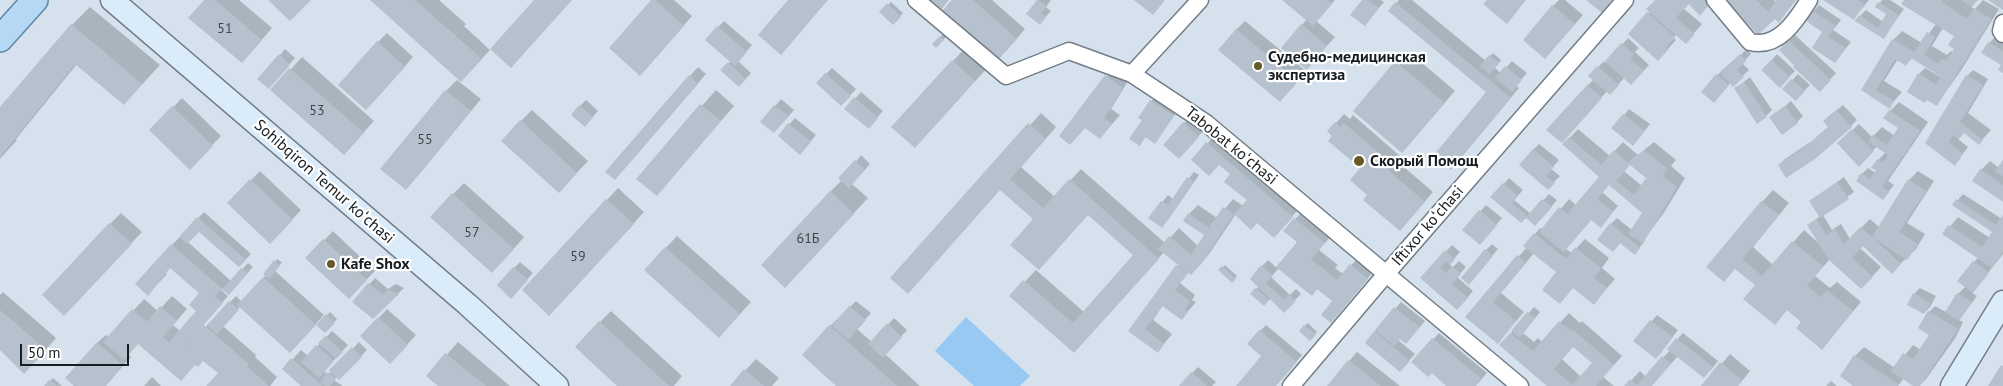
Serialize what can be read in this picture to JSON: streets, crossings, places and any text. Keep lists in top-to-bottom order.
{
  "streets": {
    "main road": ["Sohibqiron Temur koʻchasi"],
    "street": ["Tabobat koʻchasi", "Iftixor koʻchasi"]
  },
  "crossings": [
    ["Tabobat koʻchasi", "Iftixor koʻchasi"]
  ],
  "places": ["Судебно-медицинская экспертиза", "Скорый Помощ", "Kafe Shox"],
  "house_numbers": [
    "51",
    "53",
    "55",
    "57",
    "61Б",
    "59"
  ],
  "scale_bar": "50 m"
}
